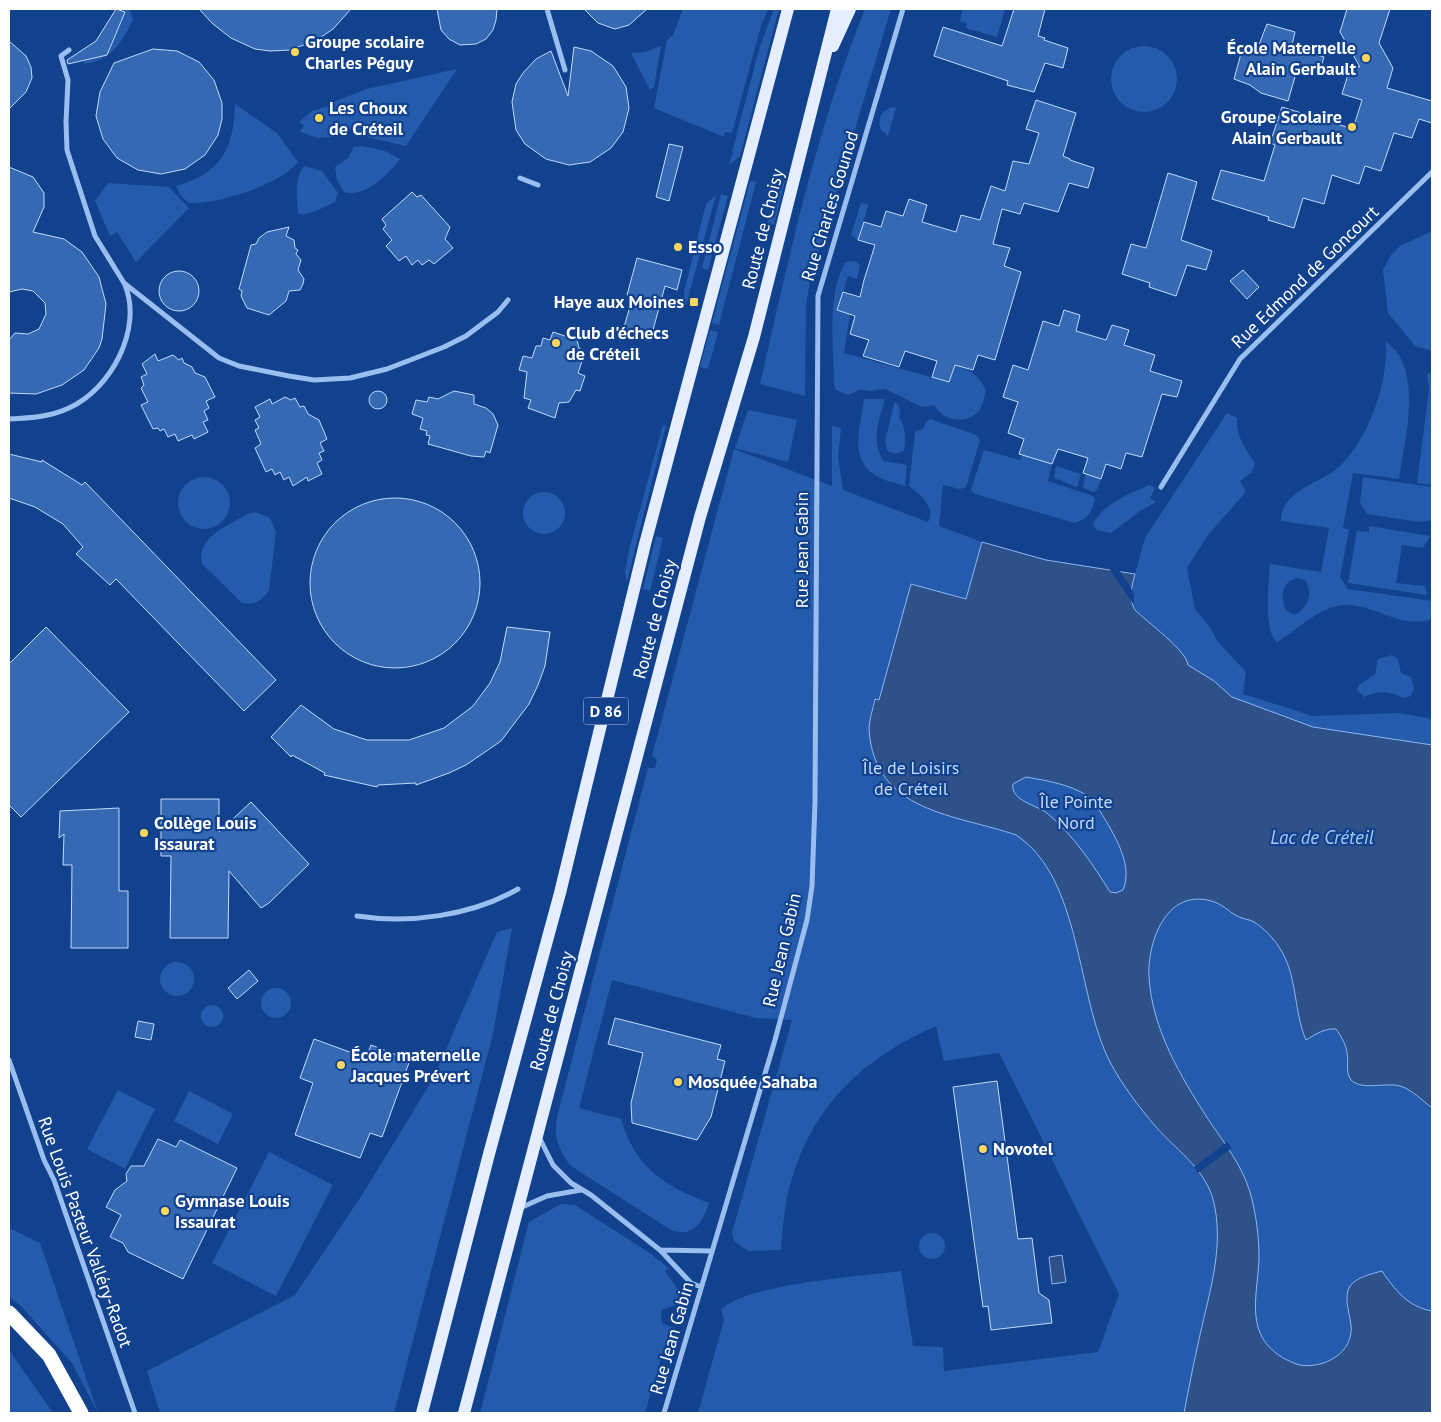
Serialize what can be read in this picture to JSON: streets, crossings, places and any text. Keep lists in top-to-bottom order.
{
  "streets": {
    "main road": ["Route de Choisy", "D 86"],
    "street": [
      "Rue Charles Gounod",
      "Rue Edmond de Goncourt",
      "Rue Jean Gabin",
      "Rue Louis Pasteur Valléry-Radot"
    ]
  },
  "crossings": [
    ["Rue Charles Gounod", "Rue Jean Gabin"]
  ],
  "water": ["Lac de Créteil"],
  "parks": ["Île de Loisirs de Créteil", "Île Pointe Nord"],
  "places": {
    "other": [
      "Groupe scolaire Charles Péguy",
      "École Maternelle Alain Gerbault",
      "Les Choux de Créteil",
      "Groupe Scolaire Alain Gerbault",
      "Esso",
      "Club d'échecs de Créteil",
      "Collège Louis Issaurat",
      "École maternelle Jacques Prévert",
      "Mosquée Sahaba",
      "Novotel",
      "Gymnase Louis Issaurat"
    ],
    "transit": ["Haye aux Moines"]
  }
}
